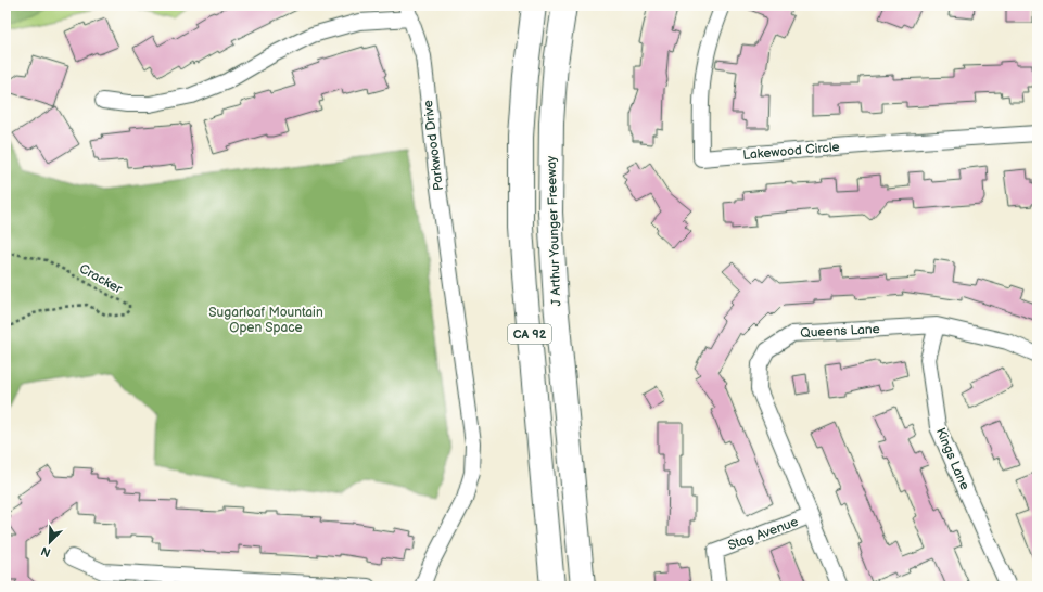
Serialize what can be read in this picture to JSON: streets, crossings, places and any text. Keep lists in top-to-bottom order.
{
  "streets": {
    "highway": ["J Arthur Younger Freeway", "CA 92"],
    "street": [
      "Parkwood Drive",
      "Lakewood Circle",
      "Queens Lane",
      "Kings Lane",
      "Stag Avenue"
    ],
    "path": ["Cracker"]
  },
  "crossings": [
    ["Queens Lane", "Kings Lane"],
    ["Queens Lane", "Stag Avenue"]
  ],
  "parks": ["Sugarloaf Mountain Open Space"],
  "north": "bottom left"
}
